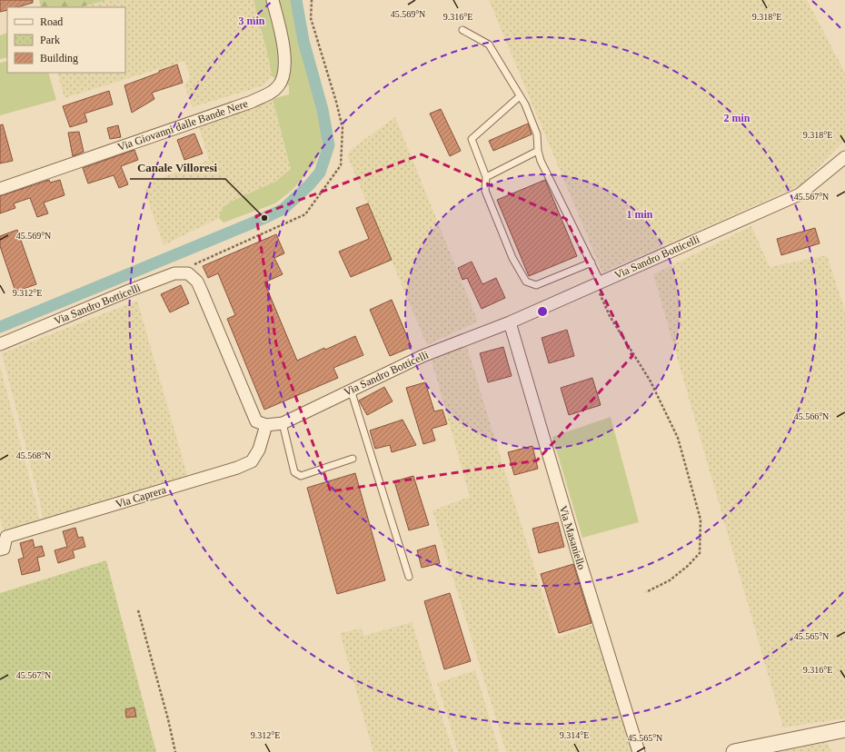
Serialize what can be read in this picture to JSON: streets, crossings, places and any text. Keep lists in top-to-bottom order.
{
  "streets": {
    "street": [
      "Via Giovanni dalle Bande Nere",
      "Via Sandro Botticelli",
      "Via Caprera",
      "Via Masaniello"
    ]
  },
  "crossings": [
    ["Via Sandro Botticelli", "Via Caprera"],
    ["Via Sandro Botticelli", "Via Masaniello"]
  ],
  "places": ["Canale Villoresi"],
  "legend": ["Road", "Park", "Building"],
  "coordinates": [
    "45.569°N",
    "9.318°E",
    "9.316°E",
    "45.567°N",
    "9.312°E",
    "45.566°N",
    "45.568°N",
    "45.565°N",
    "9.314°E"
  ],
  "rings": ["3 min", "2 min", "1 min"]
}
